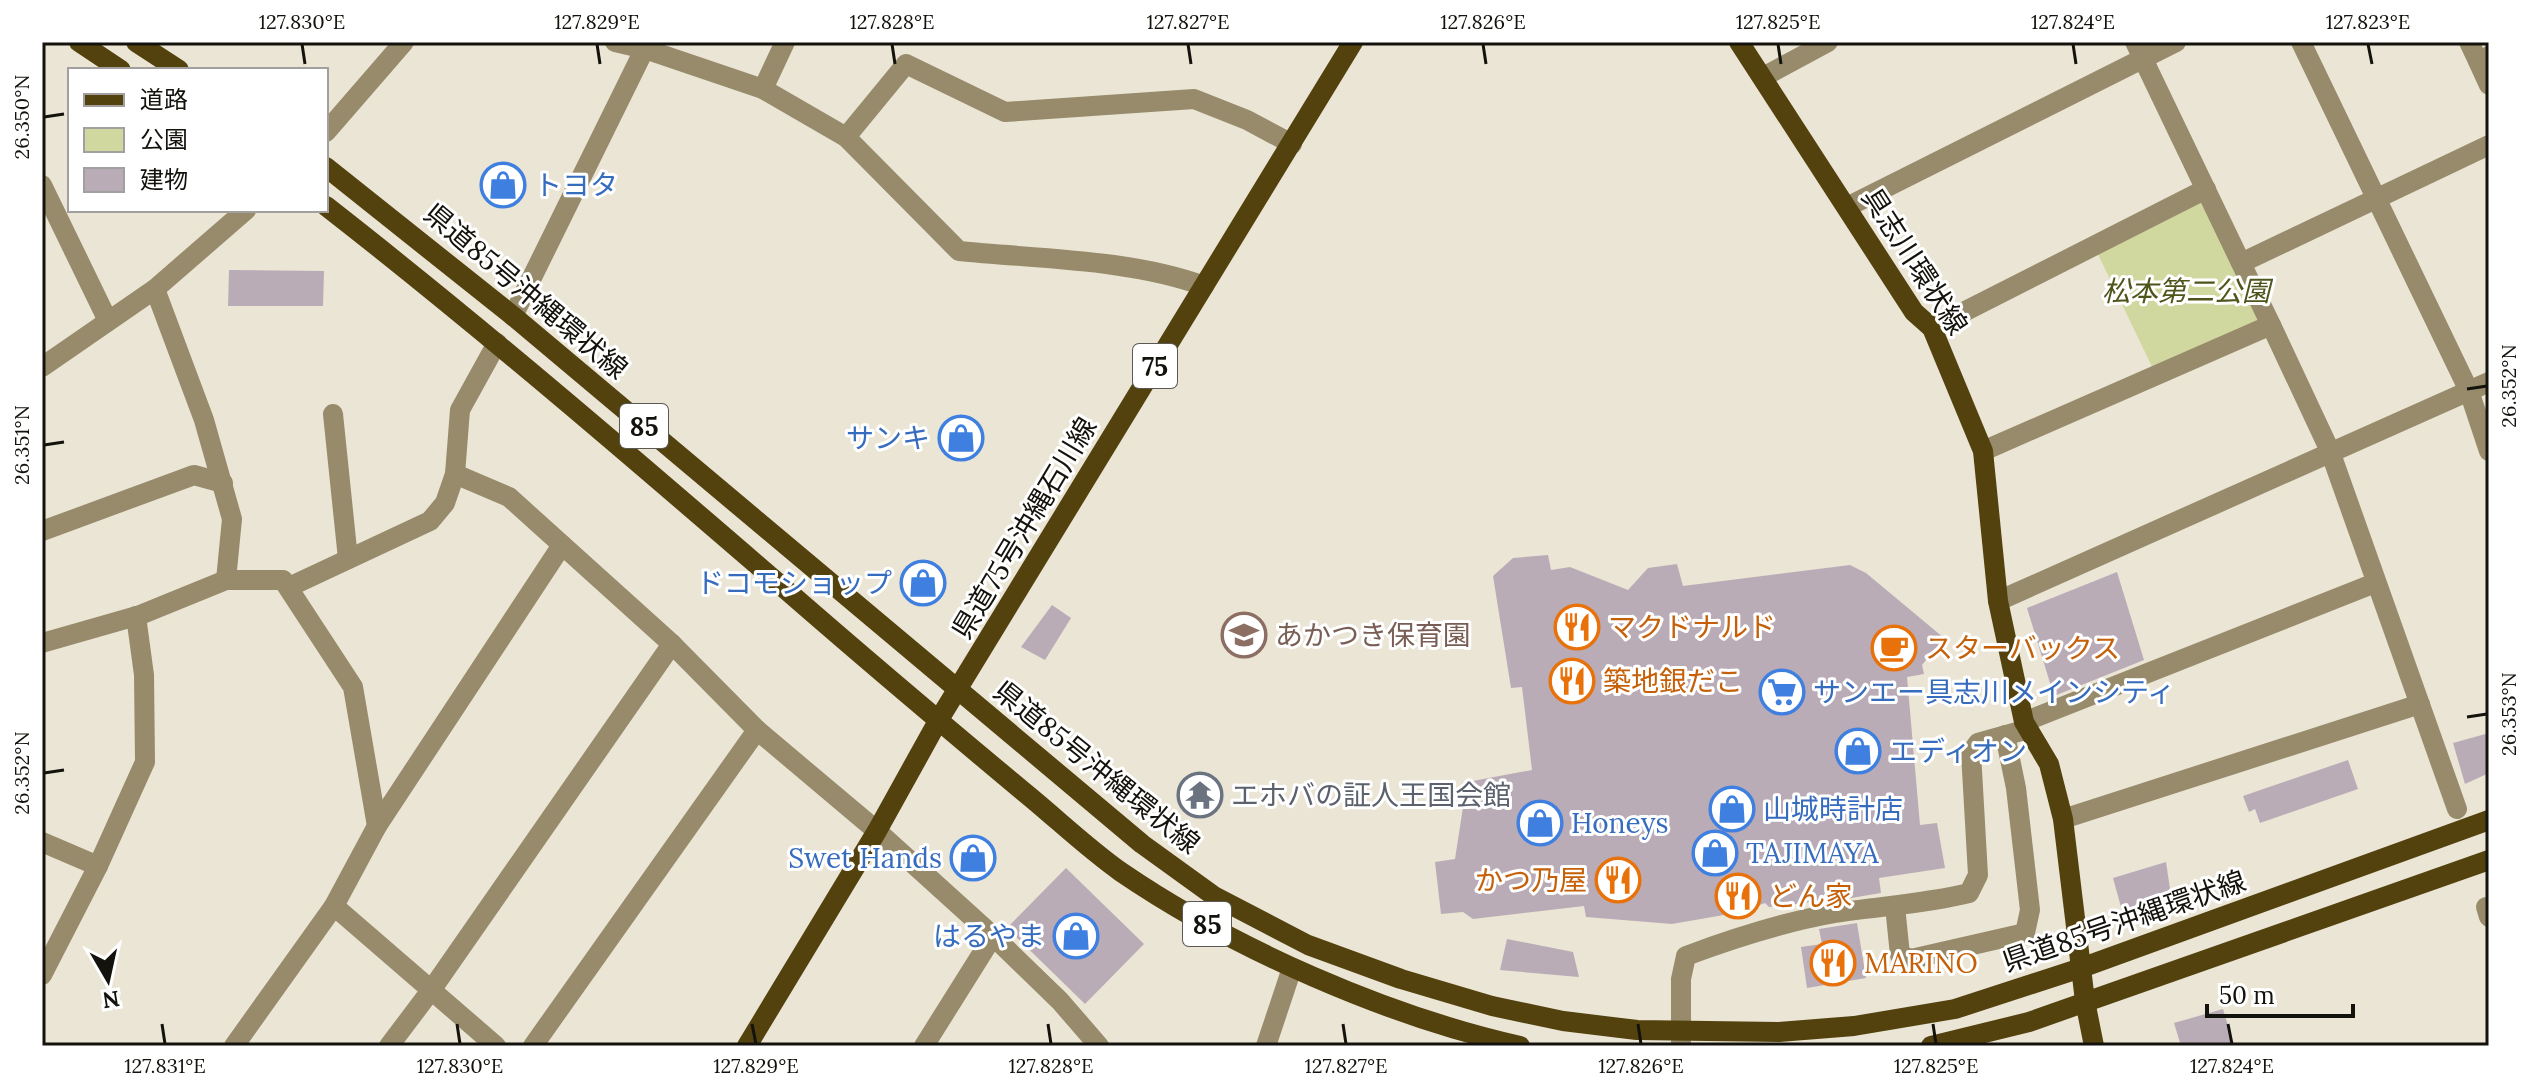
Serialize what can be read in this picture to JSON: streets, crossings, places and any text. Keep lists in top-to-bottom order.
{
  "streets": {
    "main road": [
      "具志川環状線",
      "県道85号沖縄環状線",
      "75",
      "85",
      "県道75号沖縄石川線"
    ]
  },
  "crossings": [
    ["具志川環状線", "県道85号沖縄環状線"],
    ["県道85号沖縄環状線", "県道75号沖縄石川線"]
  ],
  "parks": ["松本第二公園"],
  "places": {
    "shop": [
      "トヨタ",
      "サンキ",
      "ドコモショップ",
      "エディオン",
      "山城時計店",
      "Honeys",
      "TAJIMAYA",
      "Swet Hands",
      "はるやま"
    ],
    "restaurant": [
      "マクドナルド",
      "築地銀だこ",
      "かつ乃屋",
      "どん家",
      "MARINO"
    ],
    "school or university": ["あかつき保育園"],
    "cafe": ["スターバックス"],
    "supermarket": ["サンエー具志川メインシティ"],
    "temple": ["エホバの証人王国会館"]
  },
  "legend": ["道路", "公園", "建物"],
  "scale_bar": "50 m",
  "north": "bottom",
  "coordinates": [
    "127.830°E",
    "127.829°E",
    "127.828°E",
    "127.827°E",
    "127.826°E",
    "127.825°E",
    "127.824°E",
    "127.823°E",
    "26.350°N",
    "26.352°N",
    "26.351°N",
    "26.353°N",
    "127.831°E"
  ]
}
